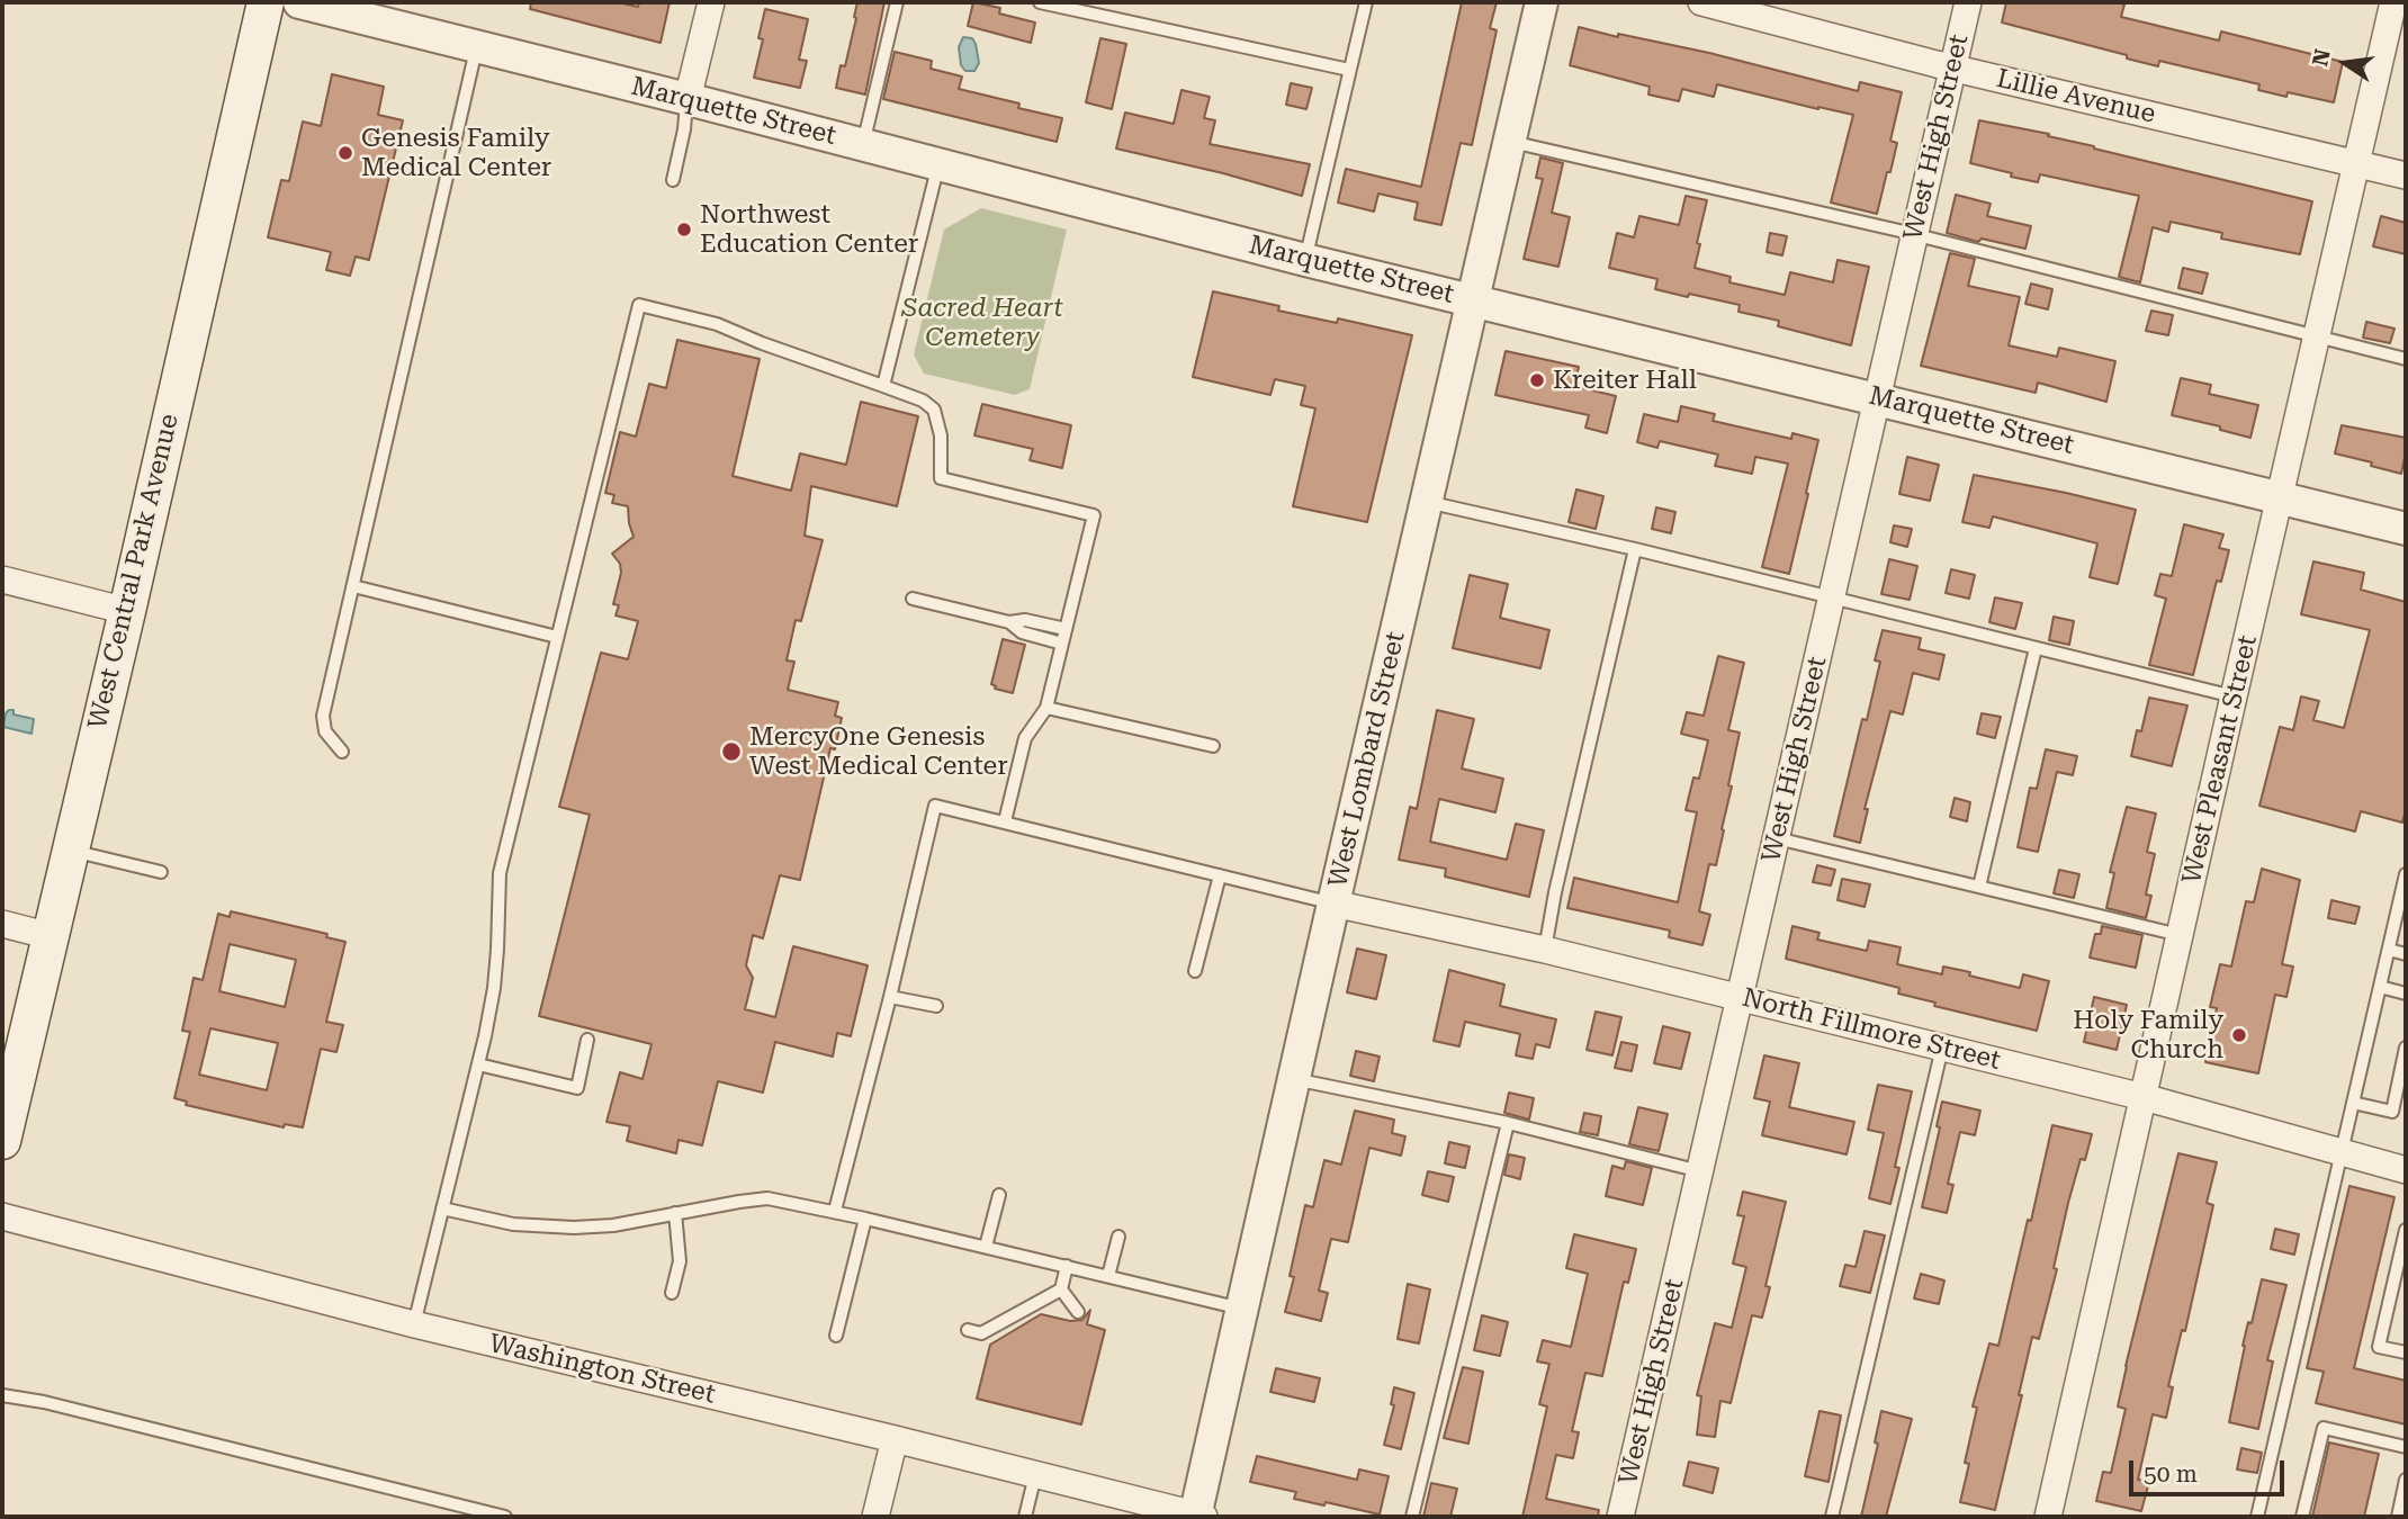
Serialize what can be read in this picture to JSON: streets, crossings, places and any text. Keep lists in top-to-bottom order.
{
  "streets": {
    "main road": ["West Central Park Avenue"],
    "street": [
      "Lillie Avenue",
      "Marquette Street",
      "West High Street",
      "West Lombard Street",
      "West Pleasant Street",
      "North Fillmore Street",
      "Washington Street"
    ]
  },
  "crossings": [
    ["Lillie Avenue", "West High Street"],
    ["Lillie Avenue", "West Pleasant Street"],
    ["Marquette Street", "West High Street"],
    ["Marquette Street", "West Lombard Street"],
    ["Marquette Street", "West Pleasant Street"],
    ["West High Street", "North Fillmore Street"],
    ["West Lombard Street", "North Fillmore Street"],
    ["West Lombard Street", "Washington Street"],
    ["West Pleasant Street", "North Fillmore Street"]
  ],
  "parks": ["Sacred Heart Cemetery"],
  "places": [
    "Genesis Family Medical Center",
    "Northwest Education Center",
    "Kreiter Hall",
    "MercyOne Genesis West Medical Center",
    "Holy Family Church"
  ],
  "scale_bar": "50 m",
  "north": "left"
}
